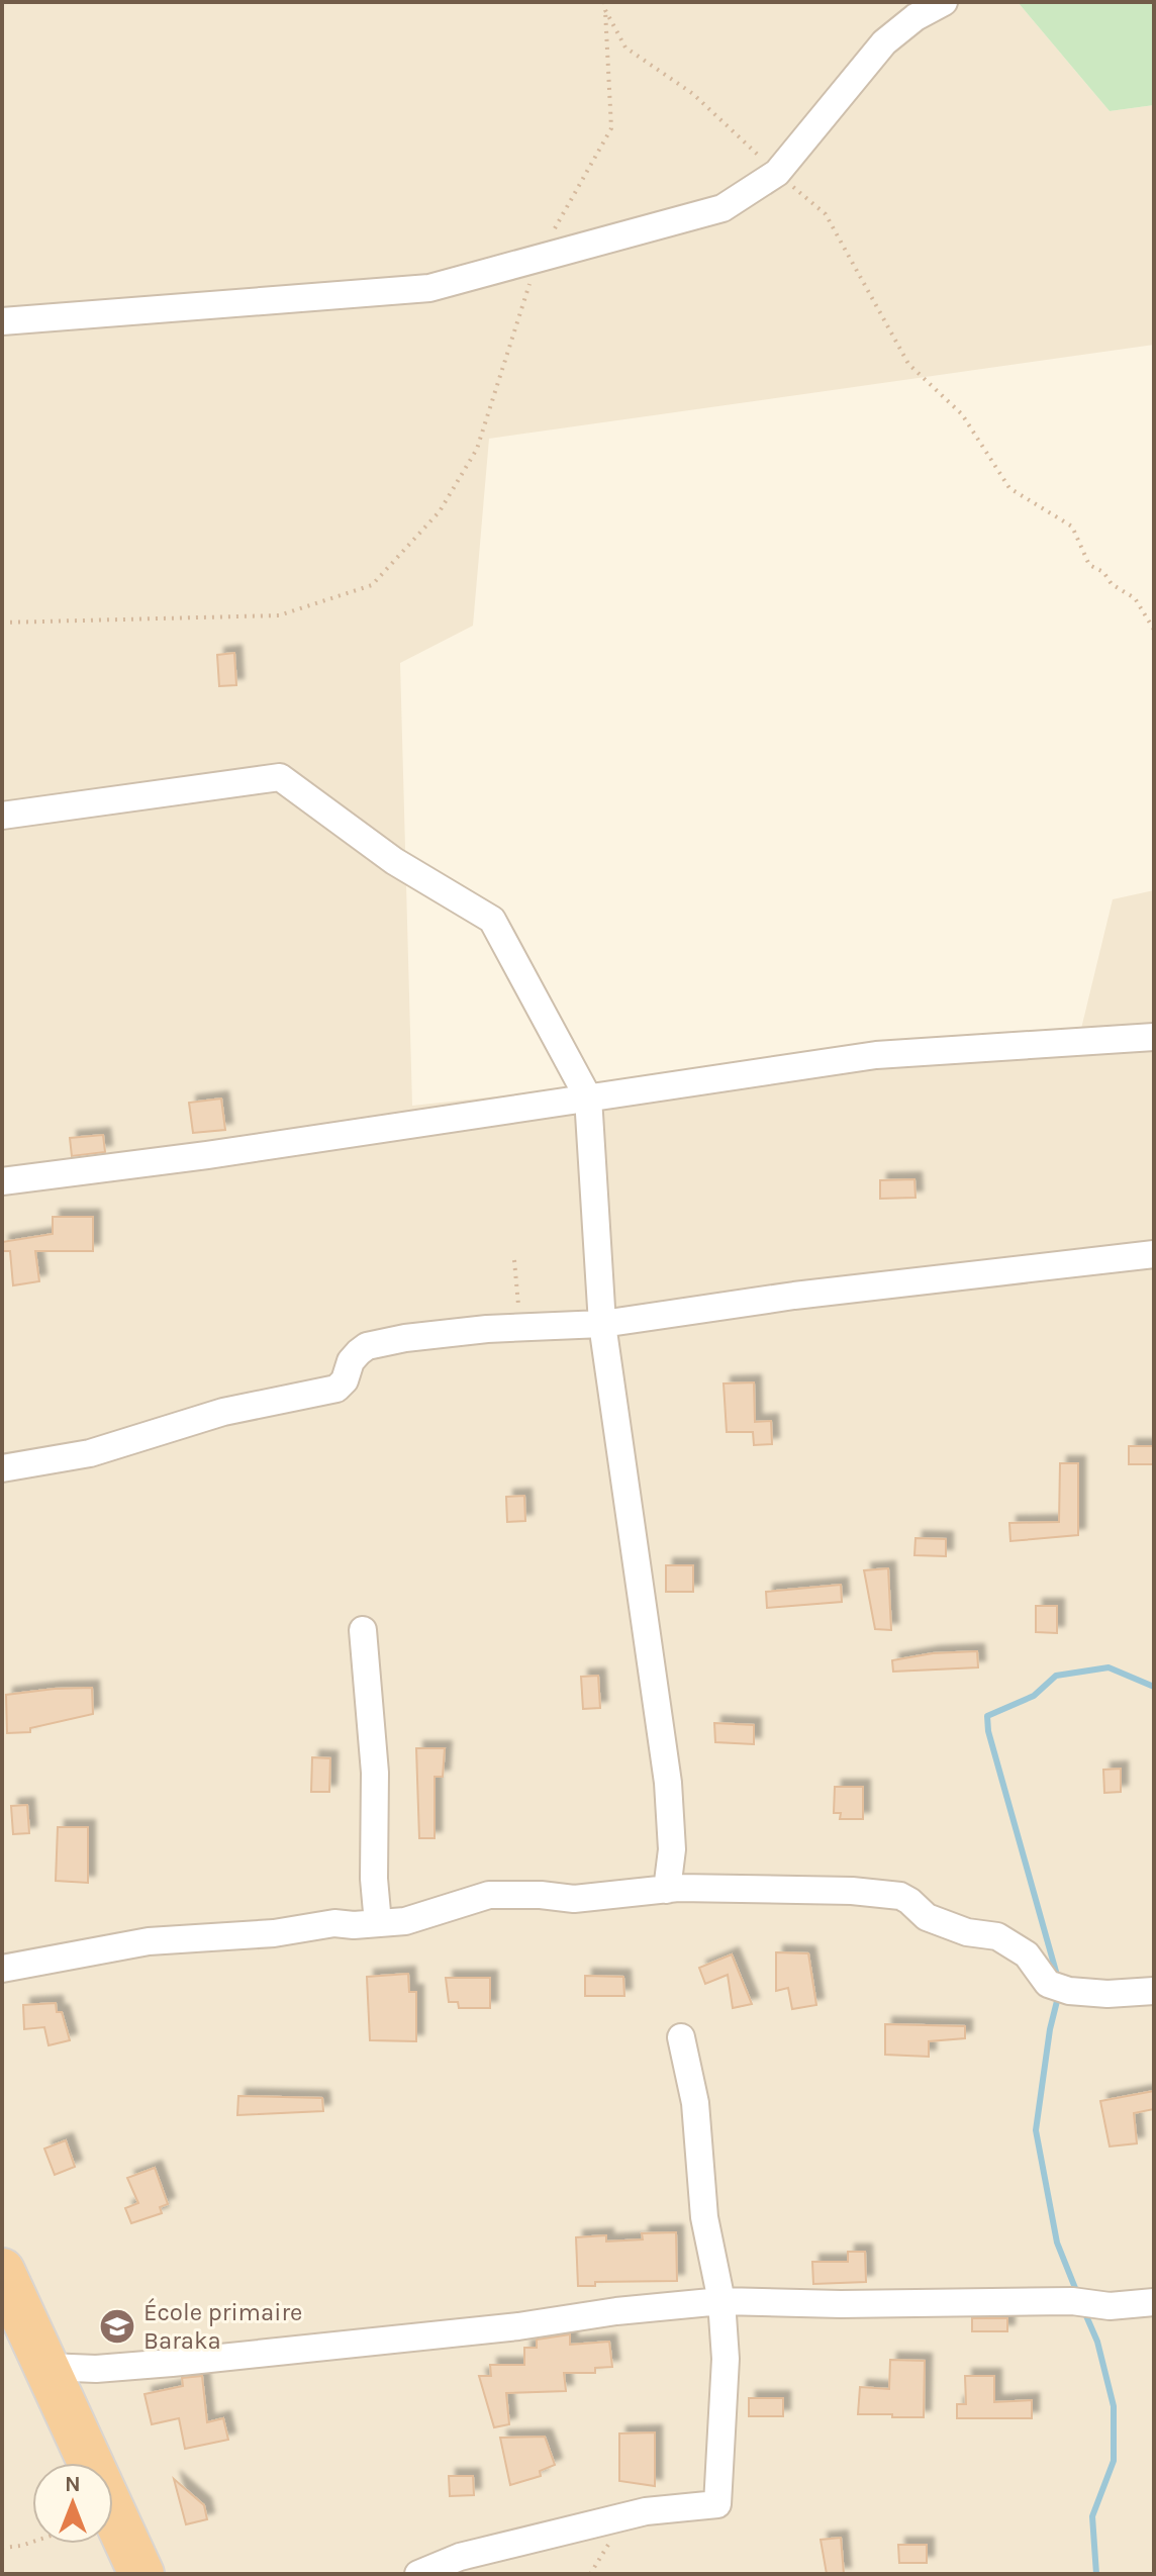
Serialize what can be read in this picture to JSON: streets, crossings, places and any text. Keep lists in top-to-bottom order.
{
  "places": {
    "school or university": ["École primaire Baraka"]
  },
  "north": "top"
}
